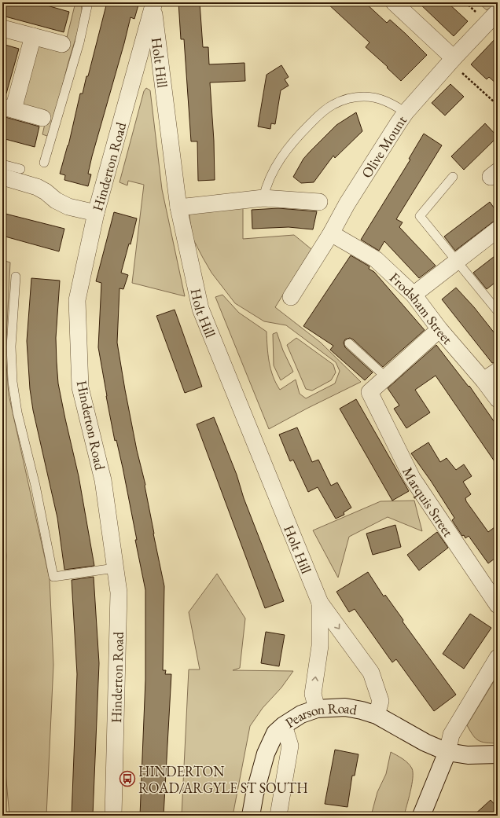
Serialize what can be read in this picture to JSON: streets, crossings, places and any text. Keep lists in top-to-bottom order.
{
  "streets": {
    "main road": ["Pearson Road"],
    "street": [
      "Holt Hill",
      "Olive Mount",
      "Hinderton Road",
      "Frodsham Street",
      "Marquis Street"
    ]
  },
  "crossings": [
    ["Holt Hill", "Hinderton Road"],
    ["Holt Hill", "Pearson Road"],
    ["Olive Mount", "Frodsham Street"]
  ],
  "places": {
    "bus stop": ["HINDERTON ROAD/ARGYLE ST SOUTH"]
  }
}
